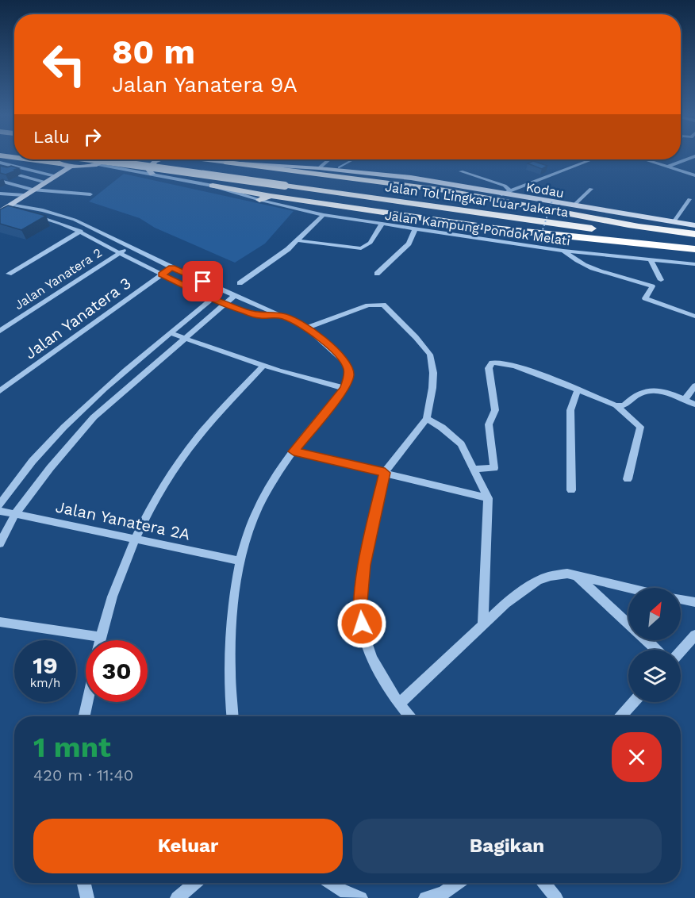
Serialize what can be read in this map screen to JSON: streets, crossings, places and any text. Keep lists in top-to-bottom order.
{
  "streets": {
    "highway": ["Jalan Tol Lingkar Luar Jakarta"],
    "main road": ["Kodau"],
    "street": [
      "Jalan Kampung Pondok Melati",
      "Jalan Yanatera 2",
      "Jalan Yanatera 3",
      "Jalan Yanatera 2A"
    ]
  },
  "north": "top right",
  "page": {
    "turn": ["80 m", "Jalan Yanatera 9A"],
    "then": "Lalu",
    "speed": "19 km/h",
    "limit": "30",
    "heading": ["1 mnt", "420 m · 11:40"],
    "buttons": ["Keluar", "Bagikan"]
  }
}
